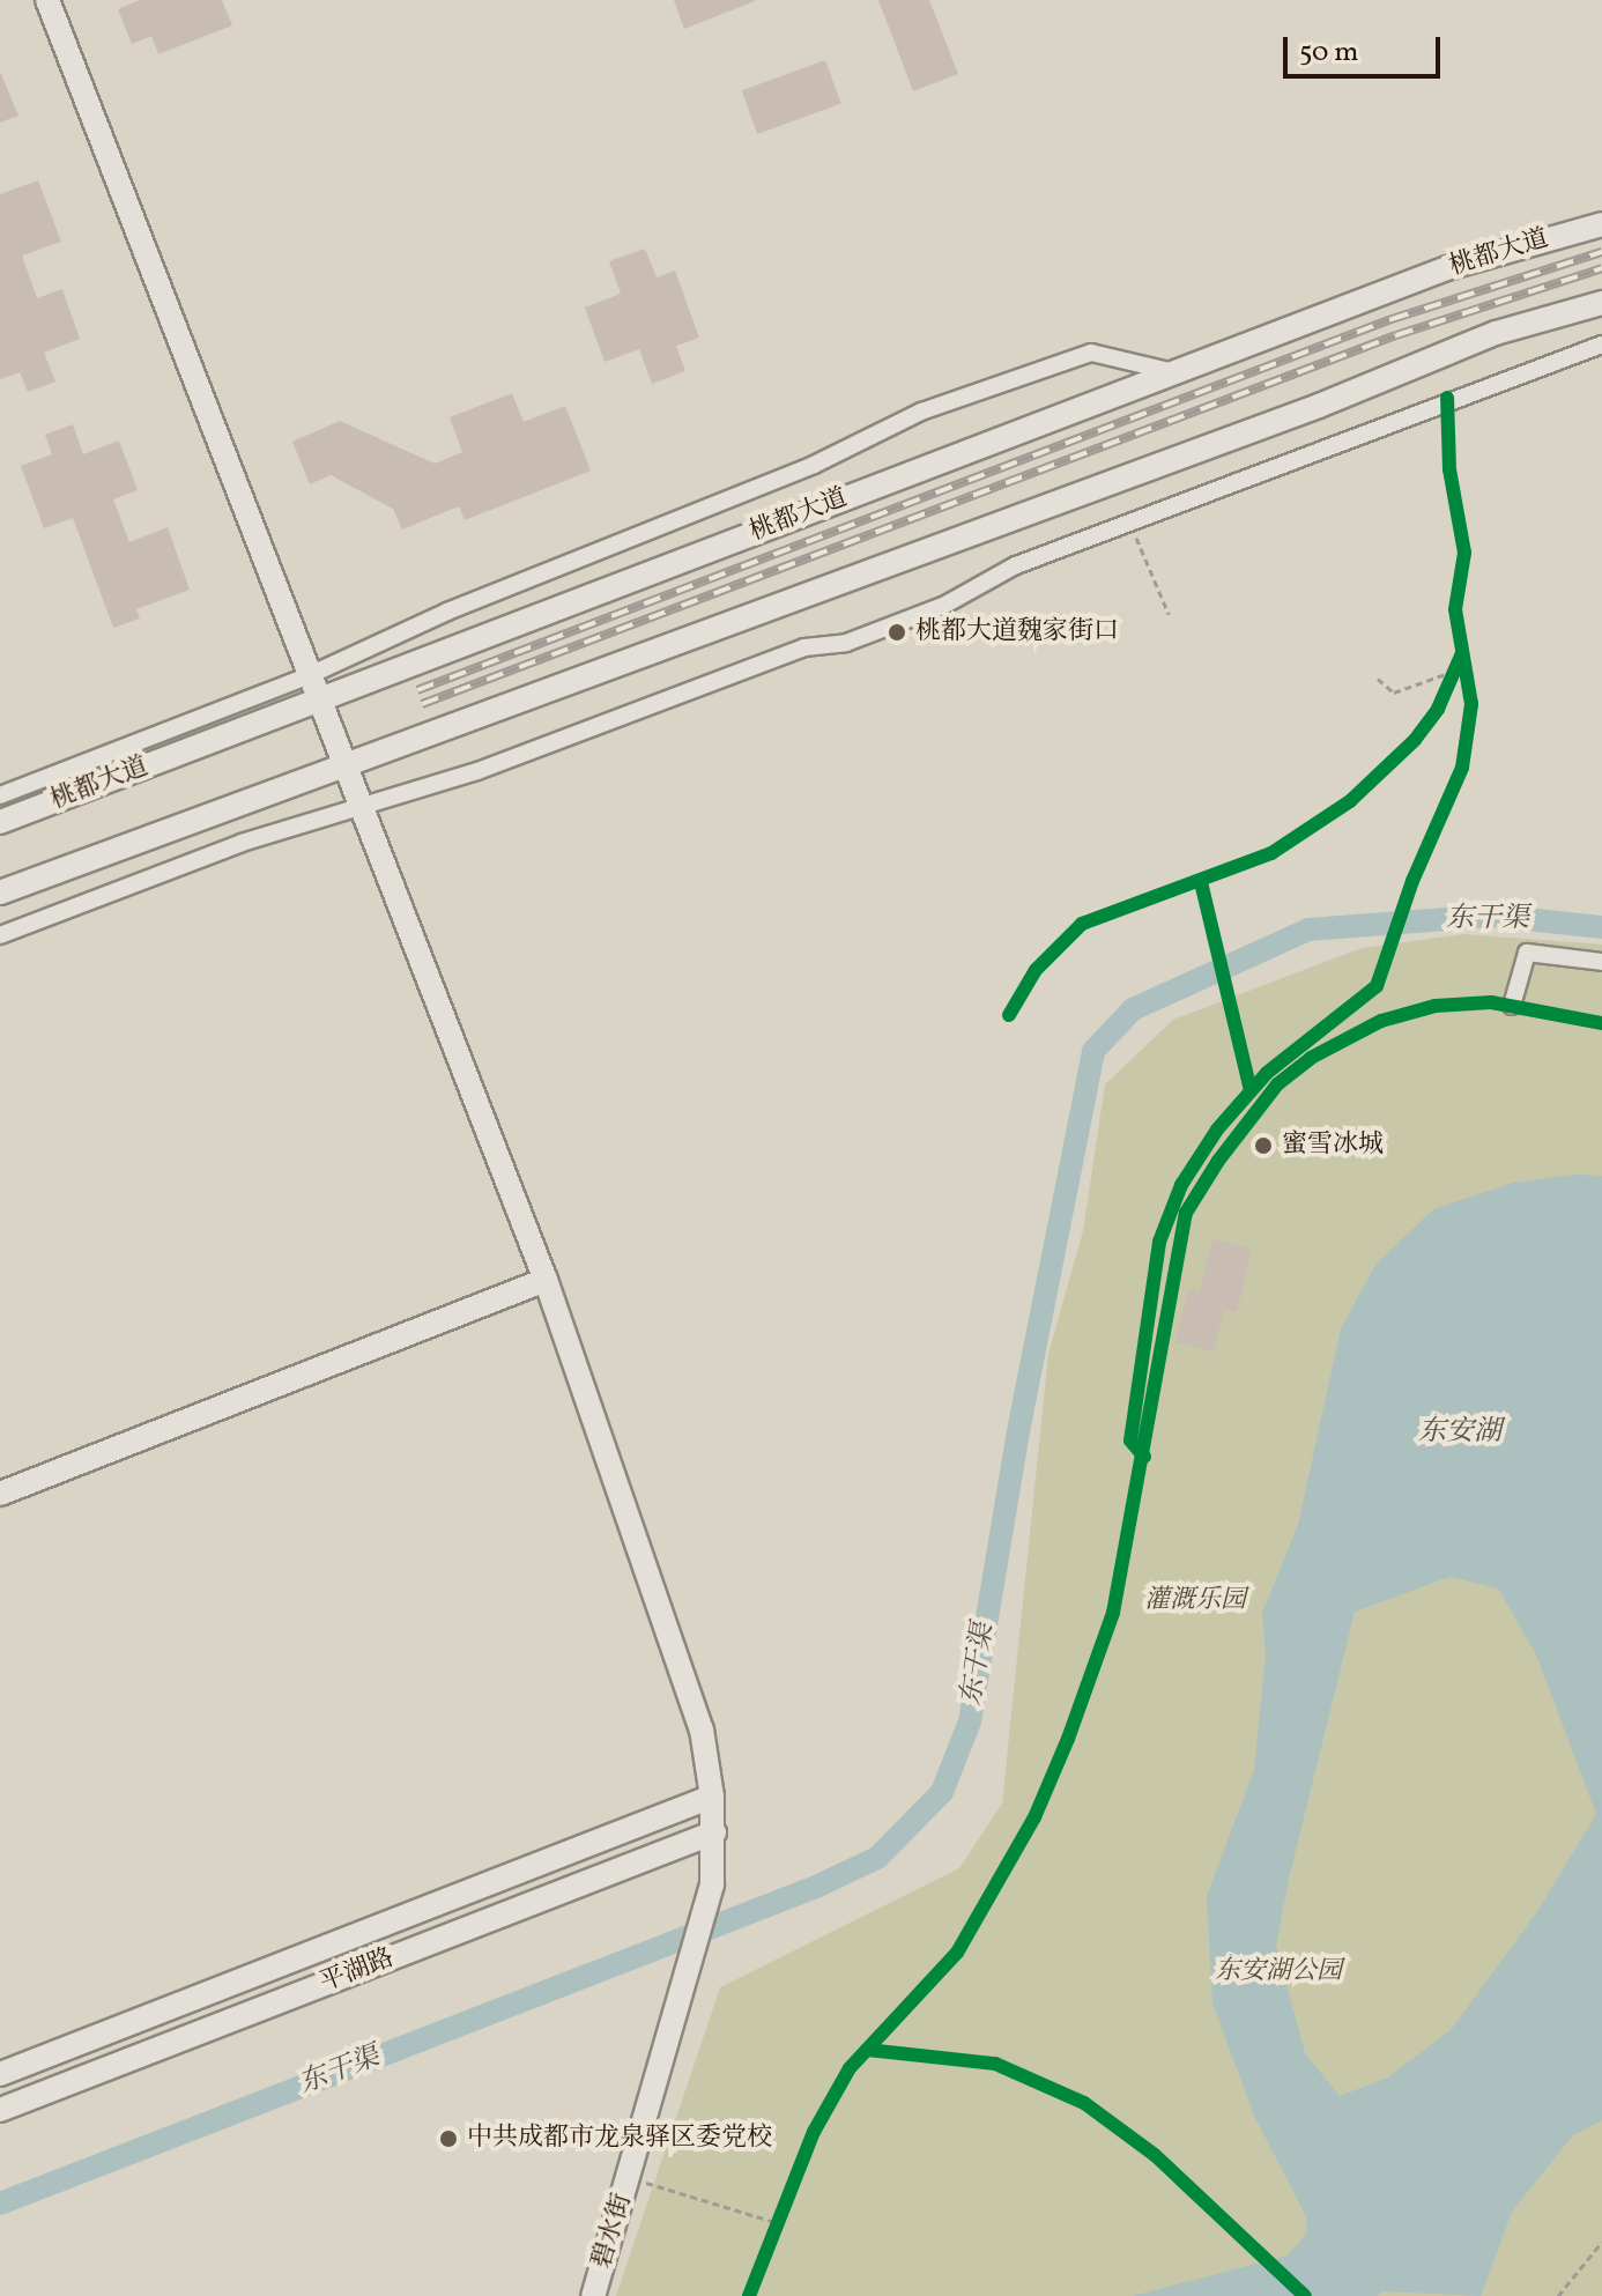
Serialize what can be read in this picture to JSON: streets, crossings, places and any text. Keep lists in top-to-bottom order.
{
  "streets": {
    "street": ["桃都大道", "平湖路", "碧水街"]
  },
  "crossings": [
    ["桃都大道", "碧水街"],
    ["平湖路", "碧水街"]
  ],
  "water": ["东干渠", "东安湖"],
  "parks": ["灌溉乐园", "东安湖公园"],
  "places": ["桃都大道魏家街口", "蜜雪冰城", "中共成都市龙泉驿区委党校"],
  "scale_bar": "50 m"
}
